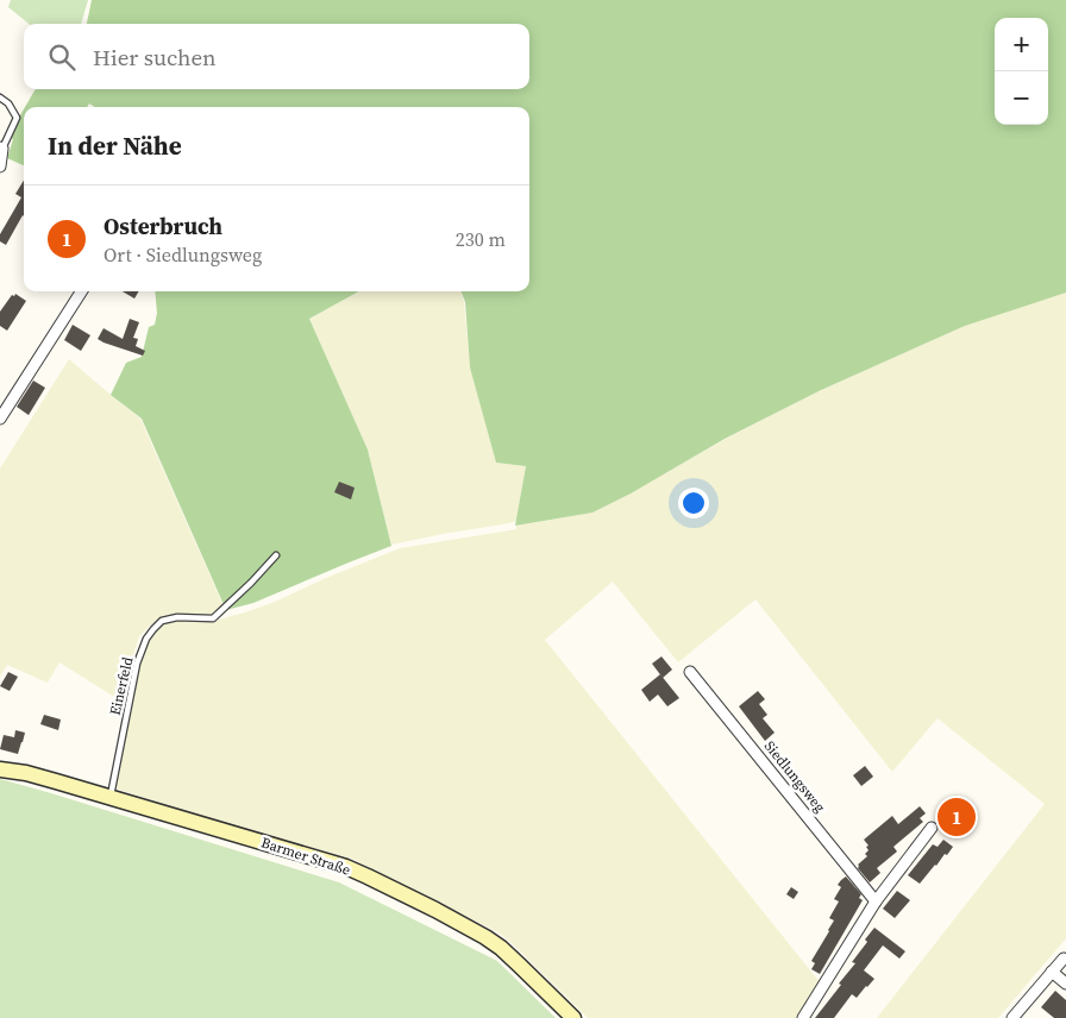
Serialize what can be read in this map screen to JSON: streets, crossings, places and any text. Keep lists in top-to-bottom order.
{
  "streets": {
    "main road": ["Barmer Straße"],
    "street": ["Siedlungsweg"],
    "lane": ["Einerfeld"]
  },
  "crossings": [
    ["Einerfeld", "Barmer Straße"]
  ],
  "page": {
    "map_buttons": ["+", "−"],
    "search": "Hier suchen",
    "heading": "In der Nähe",
    "list": [
      {
        "mark": "1",
        "name": "Osterbruch",
        "note": "Ort · Siedlungsweg",
        "value": "230 m"
      }
    ],
    "pins": "1"
  }
}
